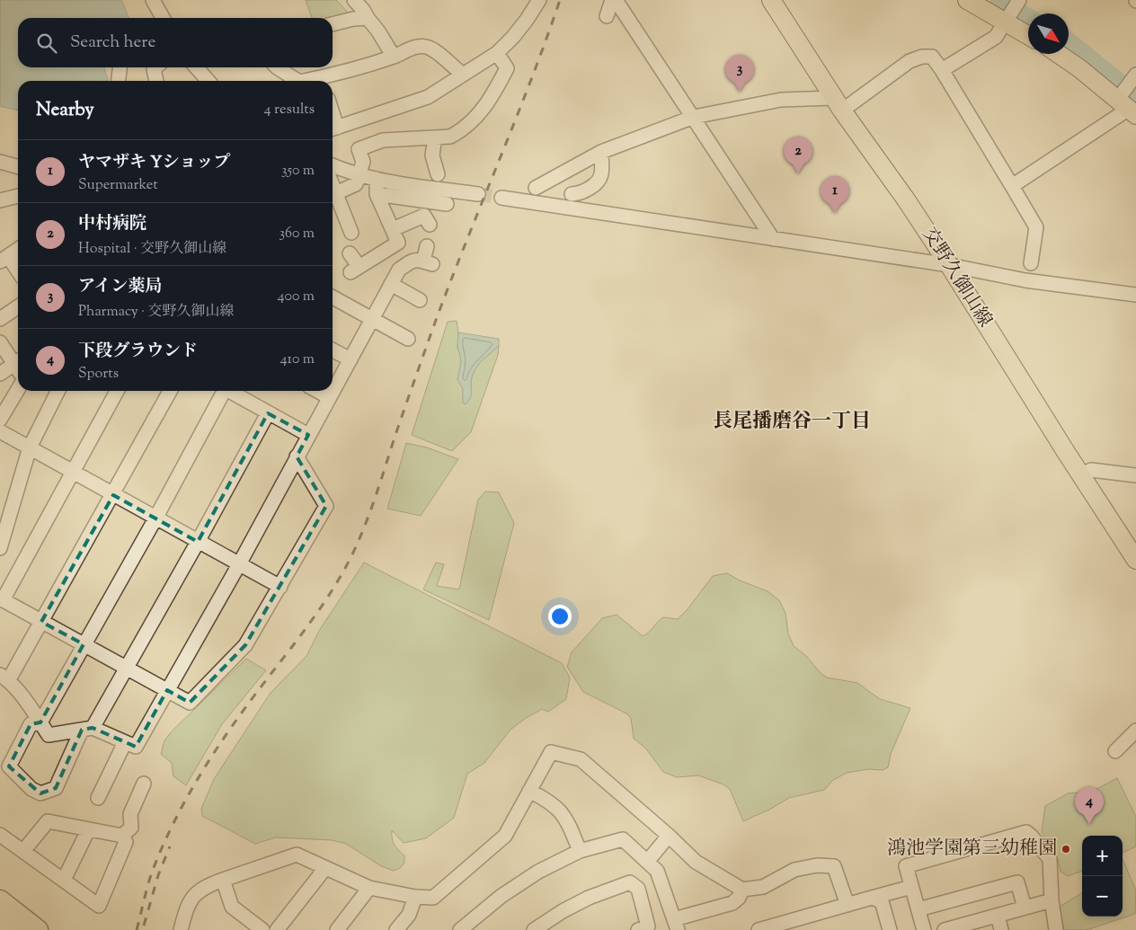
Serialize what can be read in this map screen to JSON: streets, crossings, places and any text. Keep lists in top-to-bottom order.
{
  "streets": {
    "main road": ["交野久御山線"]
  },
  "districts": ["長尾播磨谷一丁目"],
  "places": ["鴻池学園第三幼稚園"],
  "north": "bottom right",
  "page": {
    "search": "Search here",
    "pins": [
      "3",
      "2",
      "1",
      "4"
    ],
    "heading": ["Nearby", "4 results"],
    "list": [
      {
        "mark": "1",
        "name": "ヤマザキ Yショップ",
        "note": "Supermarket",
        "value": "350 m"
      },
      {
        "mark": "2",
        "name": "中村病院",
        "note": "Hospital · 交野久御山線",
        "value": "360 m"
      },
      {
        "mark": "3",
        "name": "アイン薬局",
        "note": "Pharmacy · 交野久御山線",
        "value": "400 m"
      },
      {
        "mark": "4",
        "name": "下段グラウンド",
        "note": "Sports",
        "value": "410 m"
      }
    ],
    "map_buttons": ["+", "−"]
  }
}
